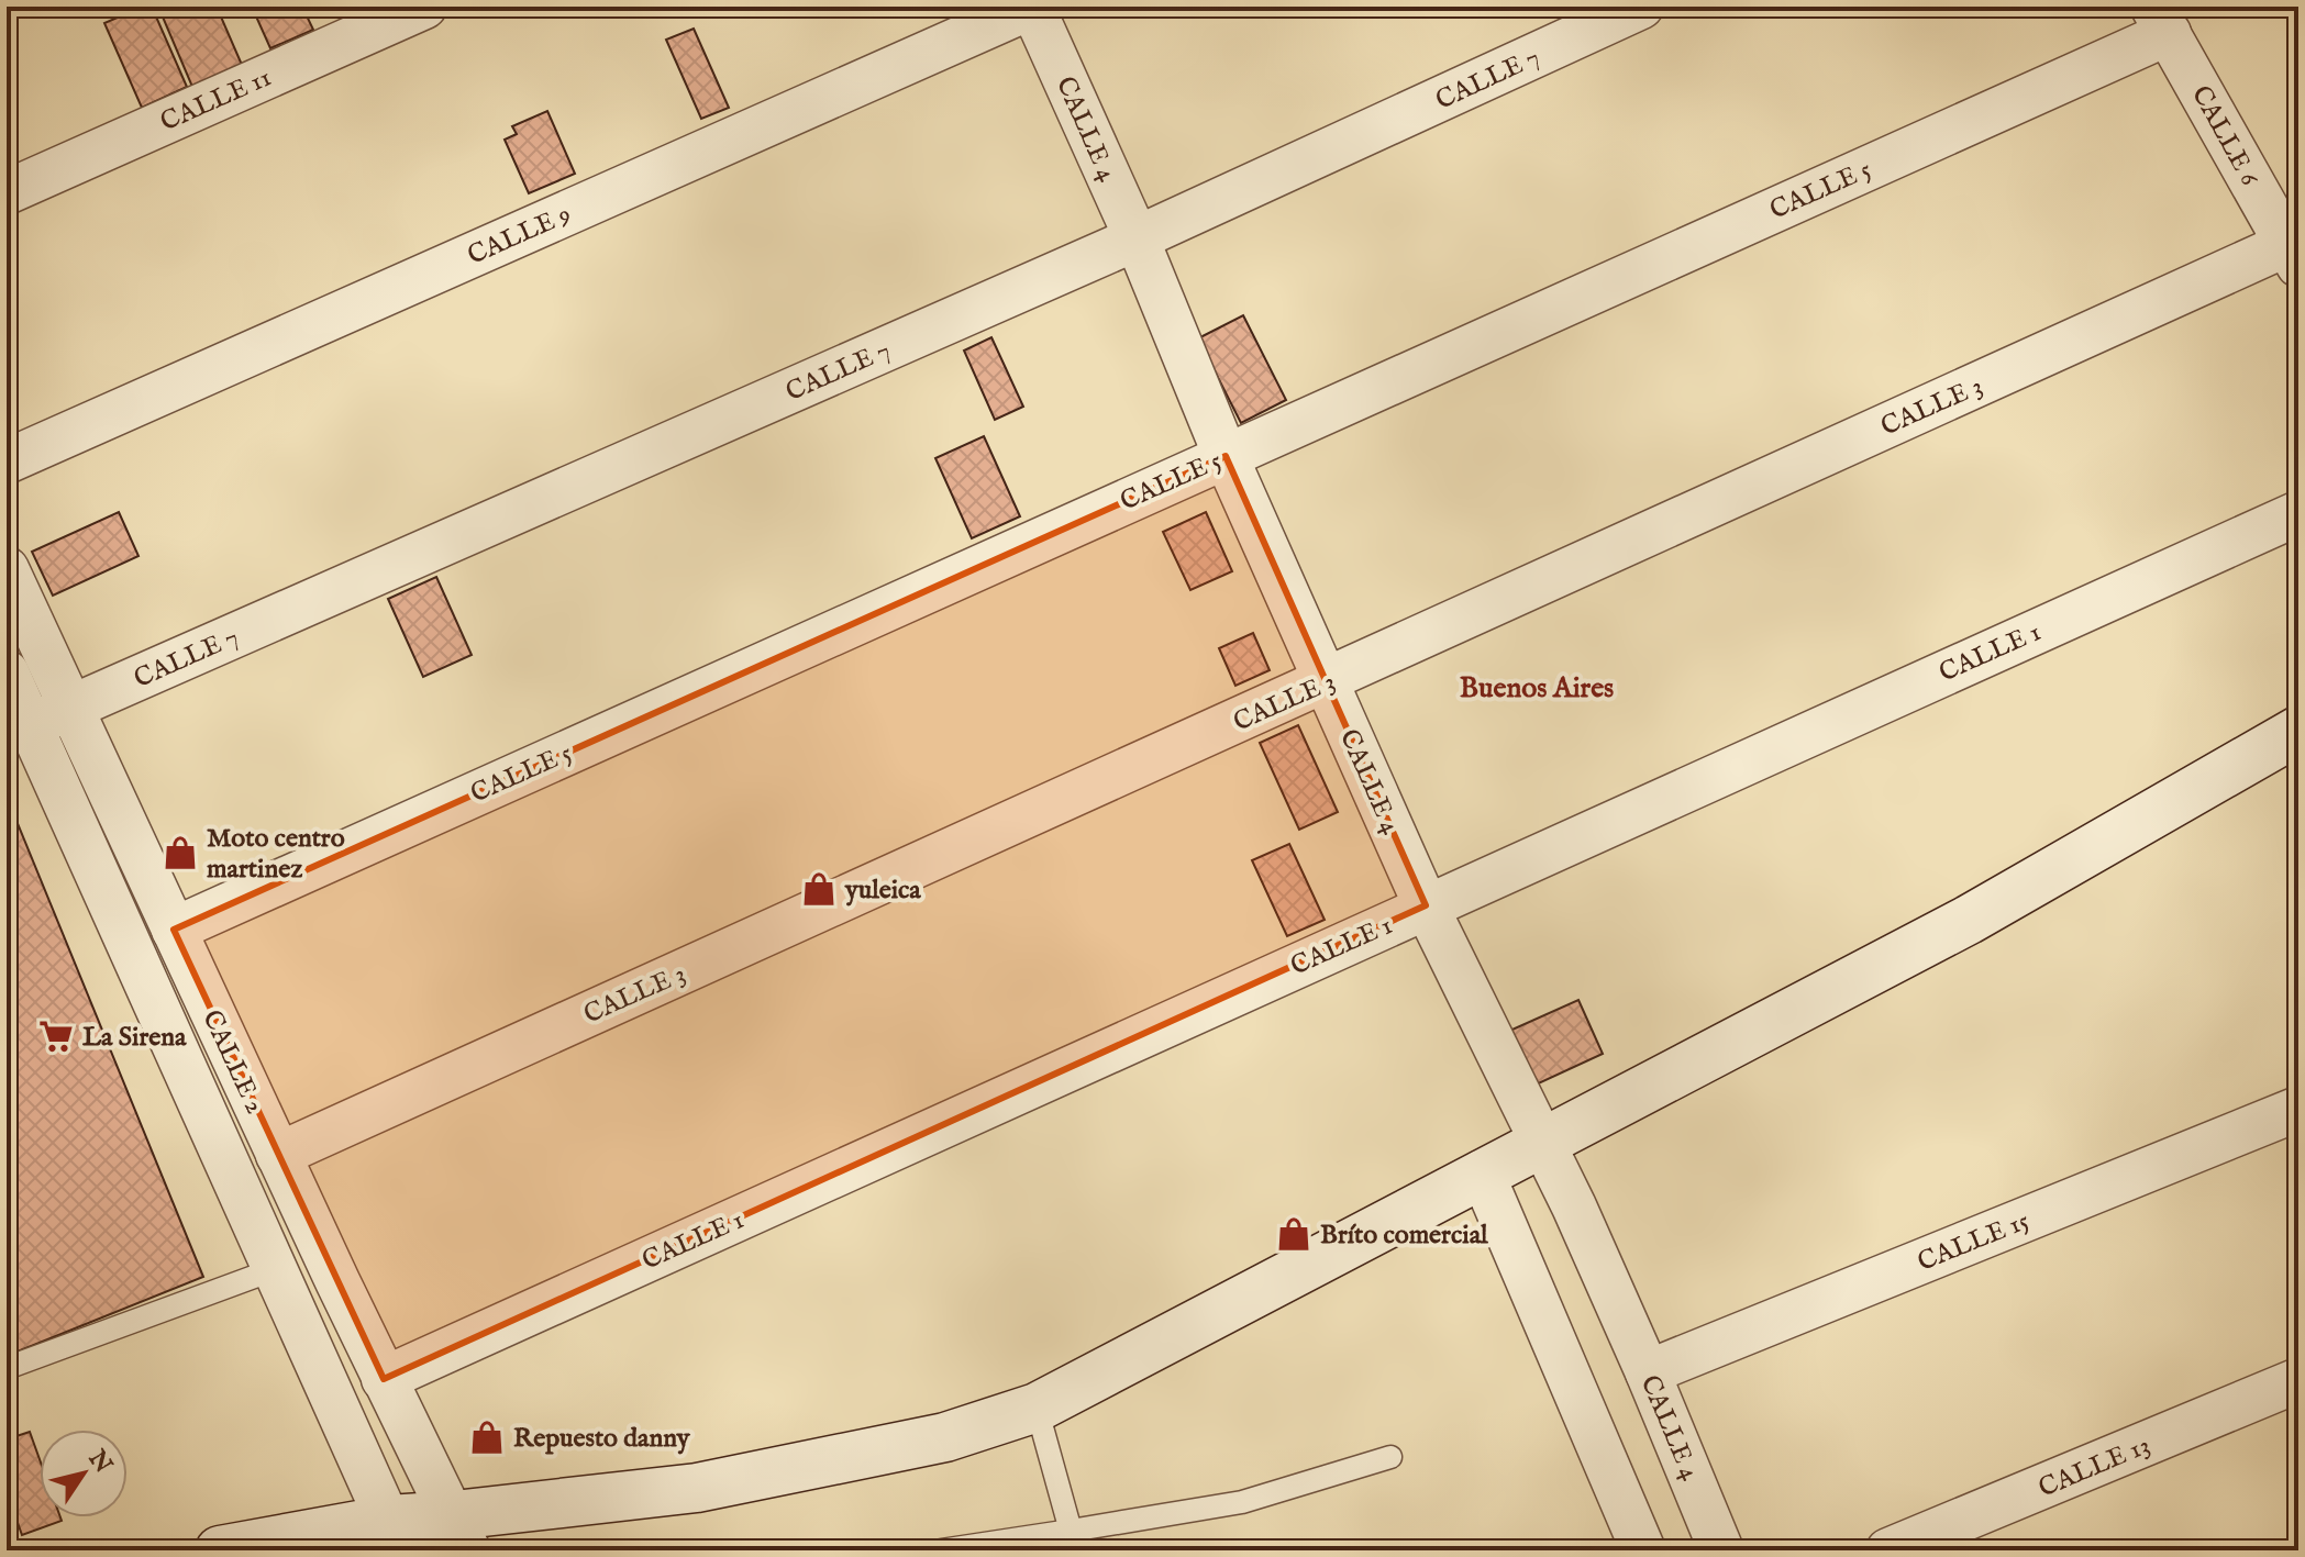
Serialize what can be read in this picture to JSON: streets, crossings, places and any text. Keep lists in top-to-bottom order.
{
  "streets": {
    "street": [
      "CALLE 7",
      "CALLE 11",
      "CALLE 4",
      "CALLE 6",
      "CALLE 5",
      "CALLE 9",
      "CALLE 3",
      "CALLE 1",
      "CALLE 2",
      "CALLE 15",
      "CALLE 13"
    ]
  },
  "crossings": [
    ["CALLE 7", "CALLE 4"],
    ["CALLE 7", "CALLE 2"],
    ["CALLE 4", "CALLE 5"],
    ["CALLE 4", "CALLE 9"],
    ["CALLE 4", "CALLE 3"],
    ["CALLE 4", "CALLE 1"],
    ["CALLE 4", "CALLE 15"],
    ["CALLE 6", "CALLE 5"],
    ["CALLE 6", "CALLE 3"],
    ["CALLE 5", "CALLE 2"],
    ["CALLE 3", "CALLE 2"],
    ["CALLE 1", "CALLE 2"]
  ],
  "districts": ["Buenos Aires"],
  "places": {
    "shop": [
      "Moto centro martinez",
      "yuleica",
      "Bríto comercial",
      "Repuesto danny"
    ],
    "supermarket": ["La Sirena"]
  },
  "north": "top right"
}
